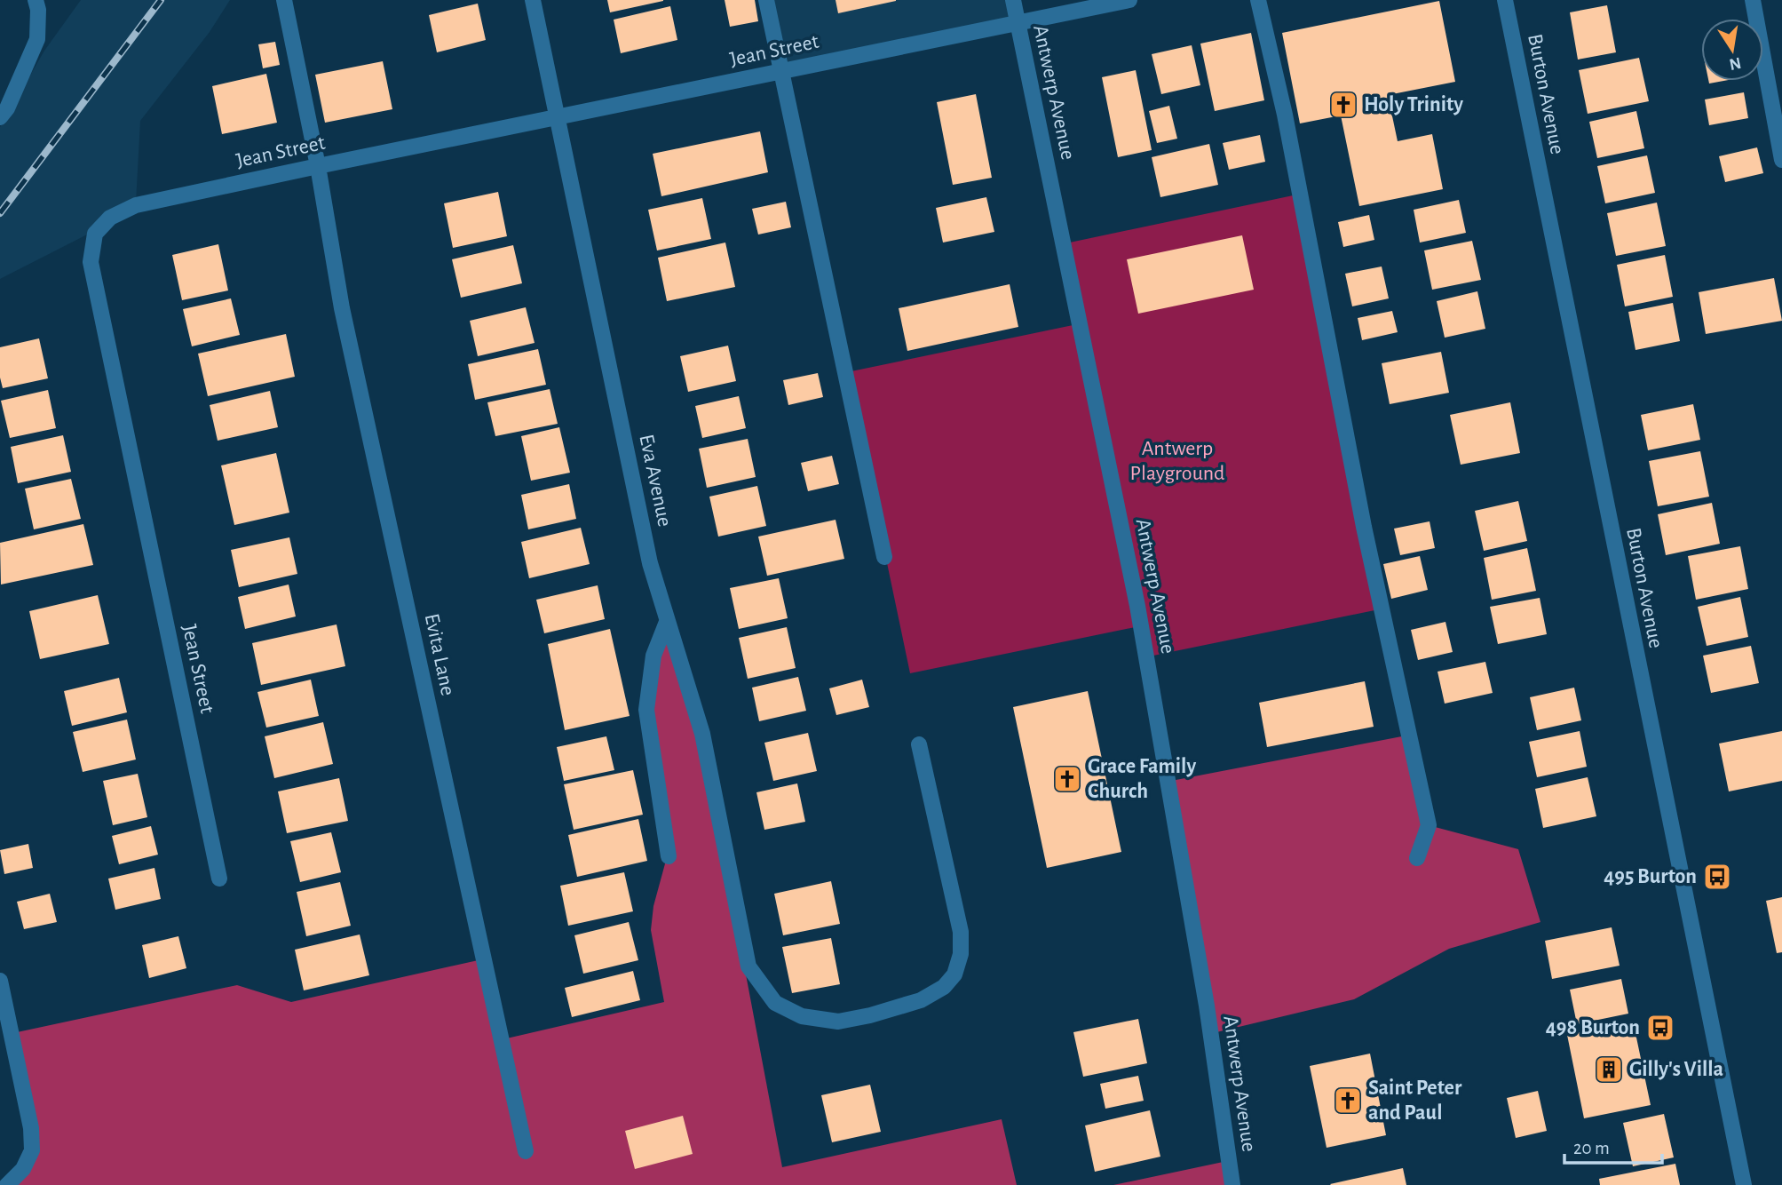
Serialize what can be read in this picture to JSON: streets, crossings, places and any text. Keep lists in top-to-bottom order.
{
  "streets": {
    "street": [
      "Jean Street",
      "Antwerp Avenue",
      "Burton Avenue",
      "Eva Avenue",
      "Evita Lane"
    ]
  },
  "crossings": [
    ["Jean Street", "Antwerp Avenue"],
    ["Jean Street", "Eva Avenue"],
    ["Jean Street", "Evita Lane"]
  ],
  "parks": ["Antwerp Playground"],
  "places": {
    "church": ["Holy Trinity", "Grace Family Church", "Saint Peter and Paul"],
    "bus stop": ["495 Burton", "498 Burton"],
    "building": ["Gilly's Villa"]
  },
  "scale_bar": "20 m",
  "north": "bottom"
}
